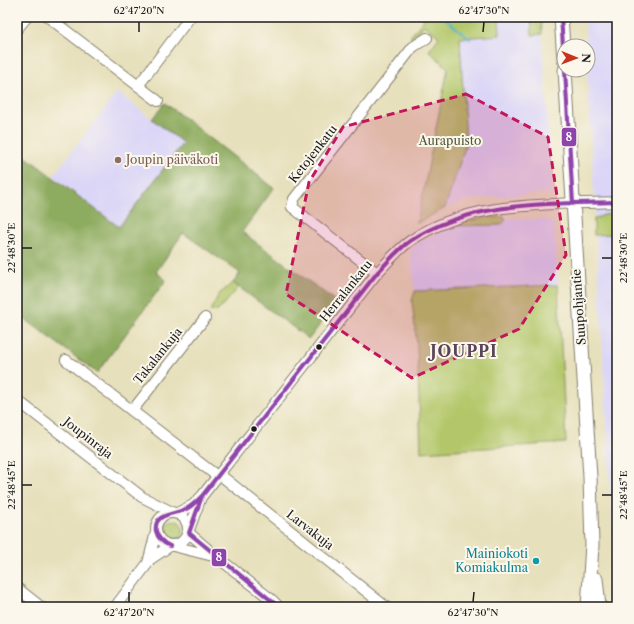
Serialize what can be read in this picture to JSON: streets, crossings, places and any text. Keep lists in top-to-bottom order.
{
  "streets": {
    "main road": ["Suupohjantie"],
    "street": [
      "Ketojenkatu",
      "Herralankatu",
      "Takalankuja",
      "Joupinraja",
      "Larvakuja"
    ]
  },
  "crossings": [
    ["Ketojenkatu", "Herralankatu"],
    ["Herralankatu", "Suupohjantie"],
    ["Herralankatu", "Joupinraja"],
    ["Herralankatu", "Larvakuja"],
    ["Takalankuja", "Larvakuja"]
  ],
  "districts": ["JOUPPI"],
  "parks": ["Aurapuisto"],
  "places": ["Joupin päiväkoti", "Mainiokoti Komiakulma"],
  "lines": ["transit line 8"],
  "north": "right",
  "coordinates": [
    "62°47'20\"N",
    "62°47'30\"N",
    "22°48'30\"E",
    "22°48'45\"E"
  ]
}
